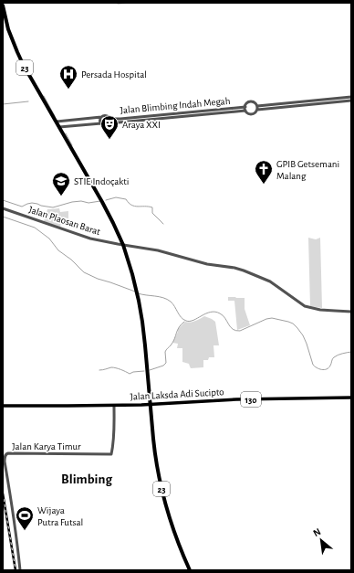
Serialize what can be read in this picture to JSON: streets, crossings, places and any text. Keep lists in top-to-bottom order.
{
  "streets": {
    "highway": ["23"],
    "main road": ["Jalan Laksda Adi Sucipto", "130"],
    "street": ["Jalan Blimbing Indah Megah", "Jalan Plaosan Barat", "Jalan Karya Timur"]
  },
  "crossings": [
    ["23", "Jalan Plaosan Barat"],
    ["23", "Jalan Laksda Adi Sucipto"],
    ["Jalan Laksda Adi Sucipto", "Jalan Karya Timur"]
  ],
  "districts": ["Blimbing"],
  "places": {
    "hospital": ["Persada Hospital"],
    "theatre": ["Araya XXI"],
    "church": ["GPIB Getsemani Malang"],
    "school or university": ["STIE Indoçakti"],
    "sports": ["Wijaya Putra Futsal"]
  },
  "north": "top left"
}
